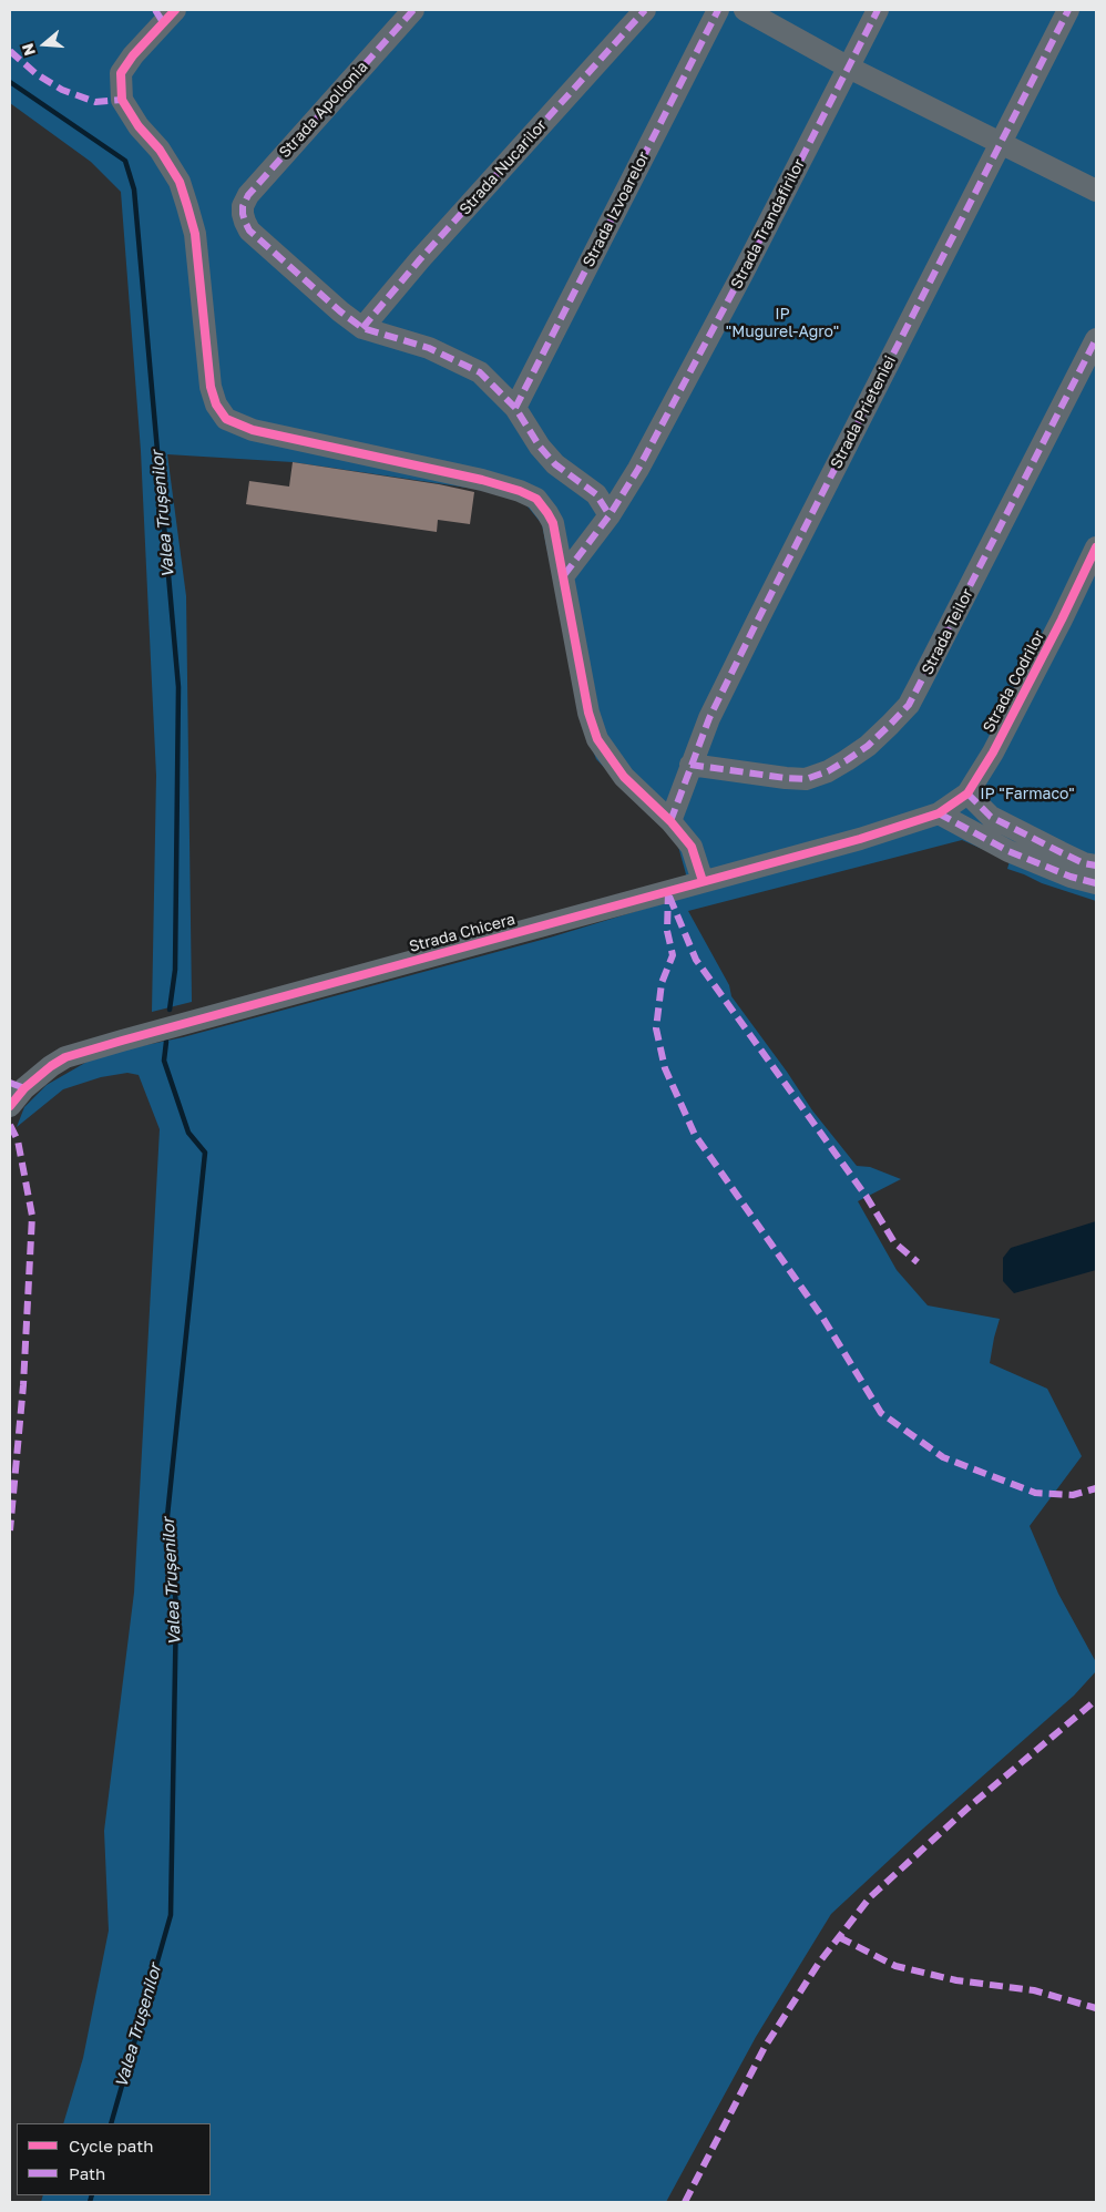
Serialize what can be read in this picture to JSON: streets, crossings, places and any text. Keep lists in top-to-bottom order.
{
  "streets": {
    "street": [
      "Strada Apollonia",
      "Strada Nucarilor",
      "Strada Izvoarelor",
      "Strada Trandafirilor",
      "Strada Prieteniei",
      "Strada Teilor",
      "Strada Codrilor",
      "Strada Chicera"
    ]
  },
  "crossings": [
    ["Strada Apollonia", "Strada Nucarilor"],
    ["Strada Prieteniei", "Strada Teilor"],
    ["Strada Codrilor", "Strada Chicera"]
  ],
  "water": ["Valea Trușenilor"],
  "parks": ["IP \"Mugurel-Agro\"", "IP \"Farmaco\""],
  "legend": ["Cycle path", "Path"],
  "north": "left"
}
